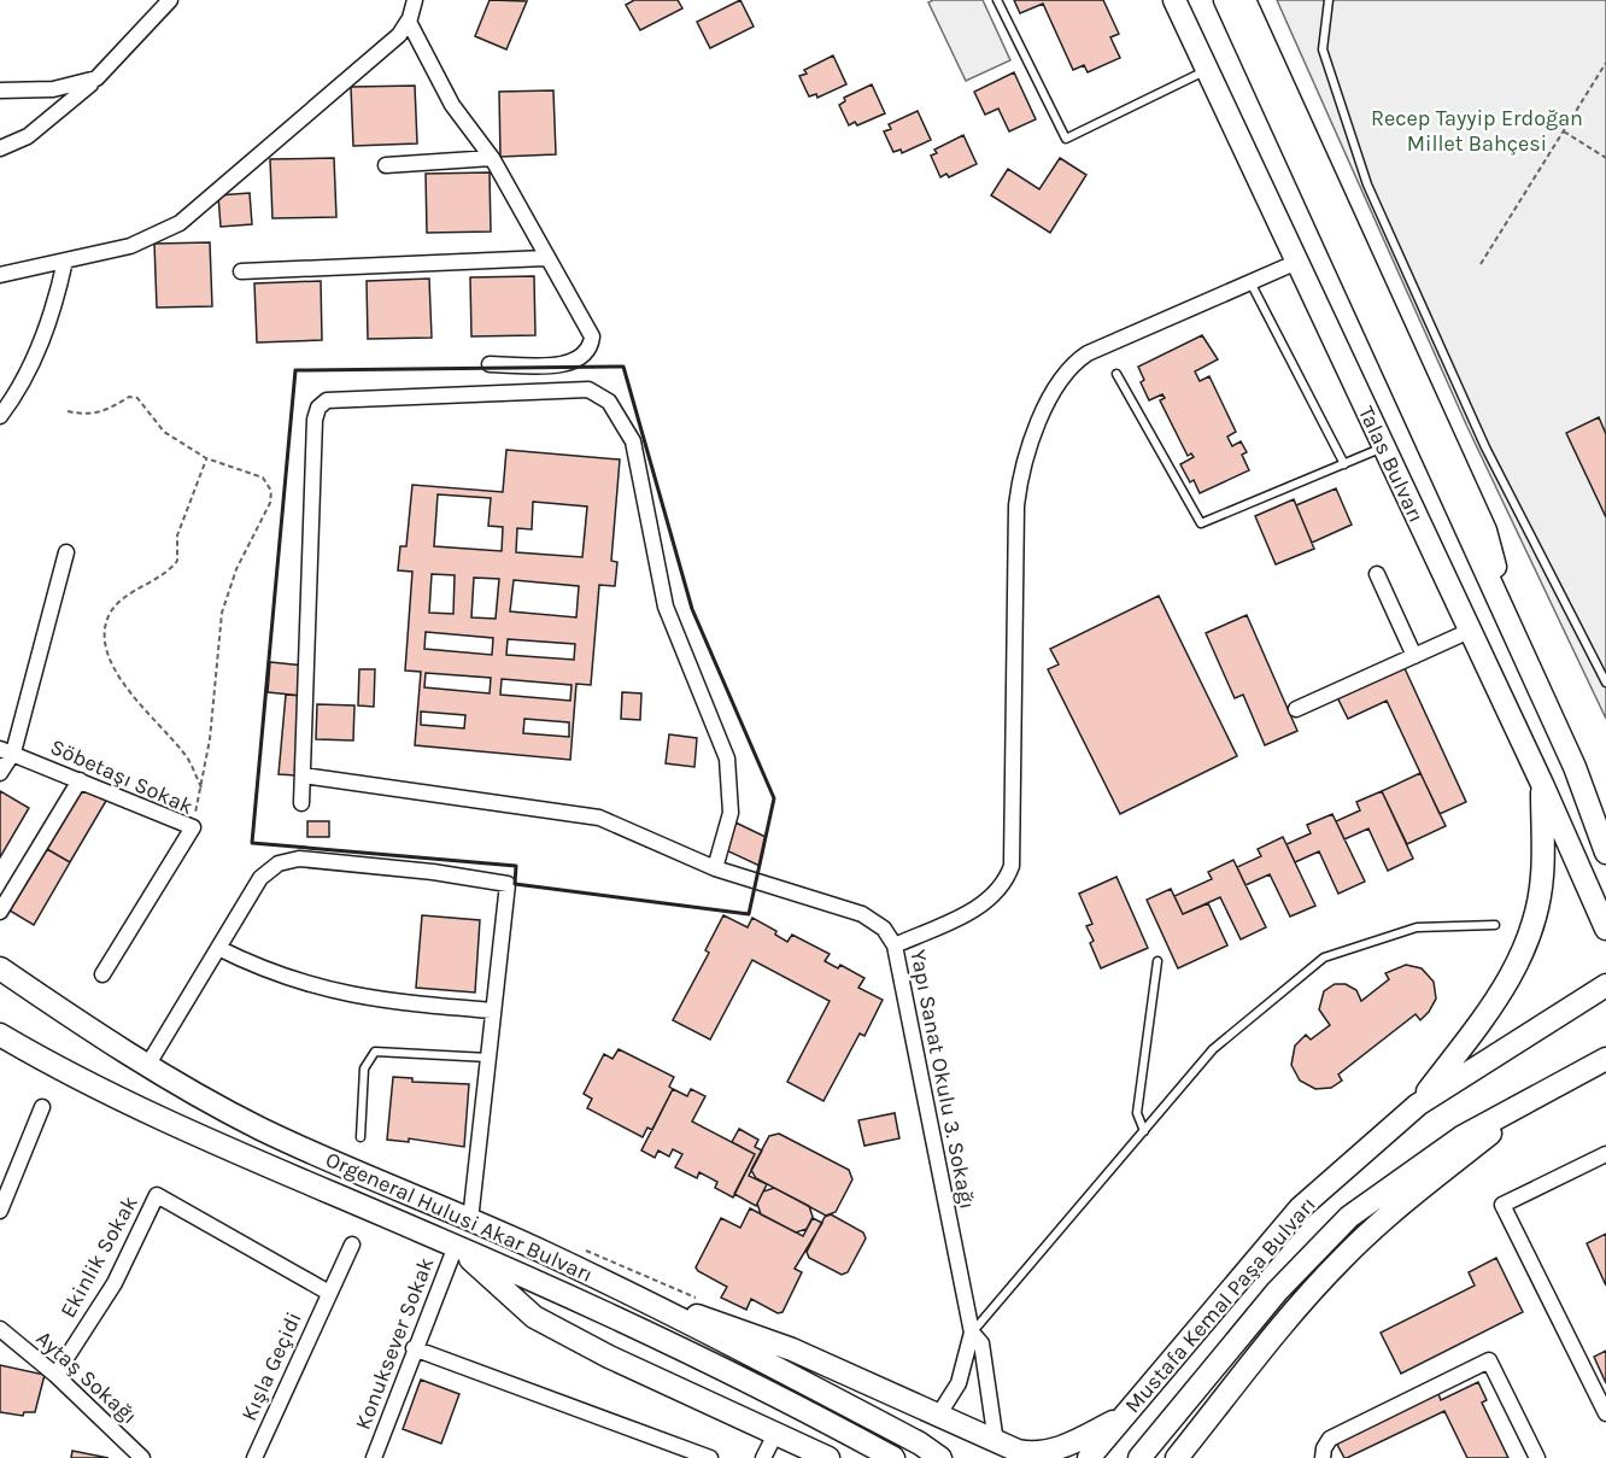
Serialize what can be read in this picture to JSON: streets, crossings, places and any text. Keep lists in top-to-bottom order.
{
  "streets": {
    "main road": ["Talas Bulvarı", "Orgeneral Hulusi Akar Bulvarı", "Mustafa Kemal Paşa Bulvarı"],
    "street": [
      "Söbetaşı Sokak",
      "Yapı Sanat Okulu 3. Sokağı",
      "Ekinlik Sokak",
      "Konuksever Sokak",
      "Kışla Geçidi",
      "Aytaş Sokağı"
    ]
  },
  "crossings": [
    ["Orgeneral Hulusi Akar Bulvarı", "Konuksever Sokak"],
    ["Ekinlik Sokak", "Kışla Geçidi"],
    ["Ekinlik Sokak", "Aytaş Sokağı"]
  ],
  "parks": ["Recep Tayyip Erdoğan Millet Bahçesi"]
}
